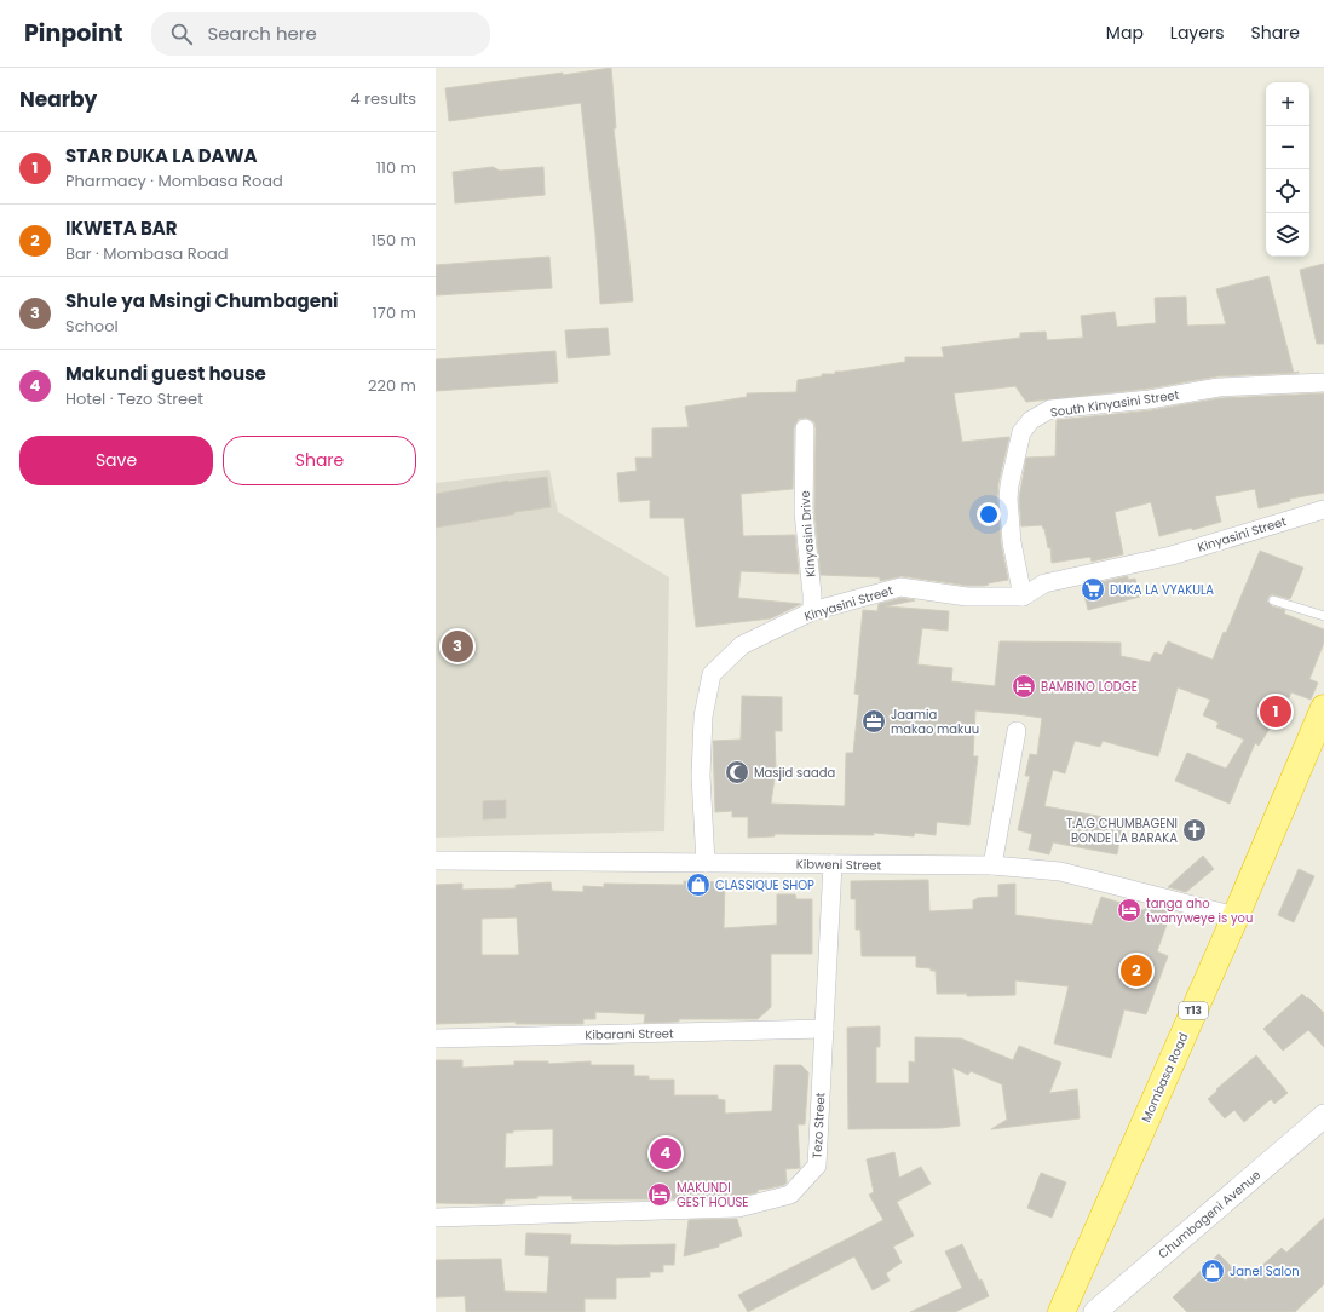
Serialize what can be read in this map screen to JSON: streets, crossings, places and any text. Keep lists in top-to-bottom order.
{
  "streets": {
    "highway": ["T13", "Mombasa Road"],
    "street": [
      "South Kinyasini Street",
      "Kinyasini Drive",
      "Kinyasini Street",
      "Kibweni Street",
      "Kibarani Street",
      "Tezo Street",
      "Chumbageni Avenue"
    ]
  },
  "crossings": [
    ["South Kinyasini Street", "Kinyasini Street"],
    ["Kinyasini Drive", "Kinyasini Street"],
    ["Kinyasini Street", "Kibweni Street"],
    ["Kibweni Street", "Mombasa Road"],
    ["Kibweni Street", "Tezo Street"],
    ["Kibarani Street", "Tezo Street"]
  ],
  "places": {
    "supermarket": ["DUKA LA VYAKULA"],
    "hotel": ["BAMBINO LODGE", "tanga aho twanyweye is you", "MAKUNDI GEST HOUSE"],
    "office": ["Jaamia makao makuu"],
    "mosque": ["Masjid saada"],
    "church": ["T.A.G CHUMBAGENI BONDE LA BARAKA"],
    "shop": ["CLASSIQUE SHOP", "Janel Salon"]
  },
  "page": {
    "header": "Pinpoint",
    "search": "Search here",
    "nav": ["Map", "Layers", "Share"],
    "heading": ["Nearby", "4 results"],
    "map_buttons": ["+", "−"],
    "list": [
      {
        "mark": "1",
        "name": "STAR DUKA LA DAWA",
        "note": "Pharmacy · Mombasa Road",
        "value": "110 m"
      },
      {
        "mark": "2",
        "name": "IKWETA BAR",
        "note": "Bar · Mombasa Road",
        "value": "150 m"
      },
      {
        "mark": "3",
        "name": "Shule ya Msingi Chumbageni",
        "note": "School",
        "value": "170 m"
      },
      {
        "mark": "4",
        "name": "Makundi guest house",
        "note": "Hotel · Tezo Street",
        "value": "220 m"
      }
    ],
    "buttons": ["Save", "Share"],
    "pins": [
      "3",
      "1",
      "2",
      "4"
    ]
  }
}
